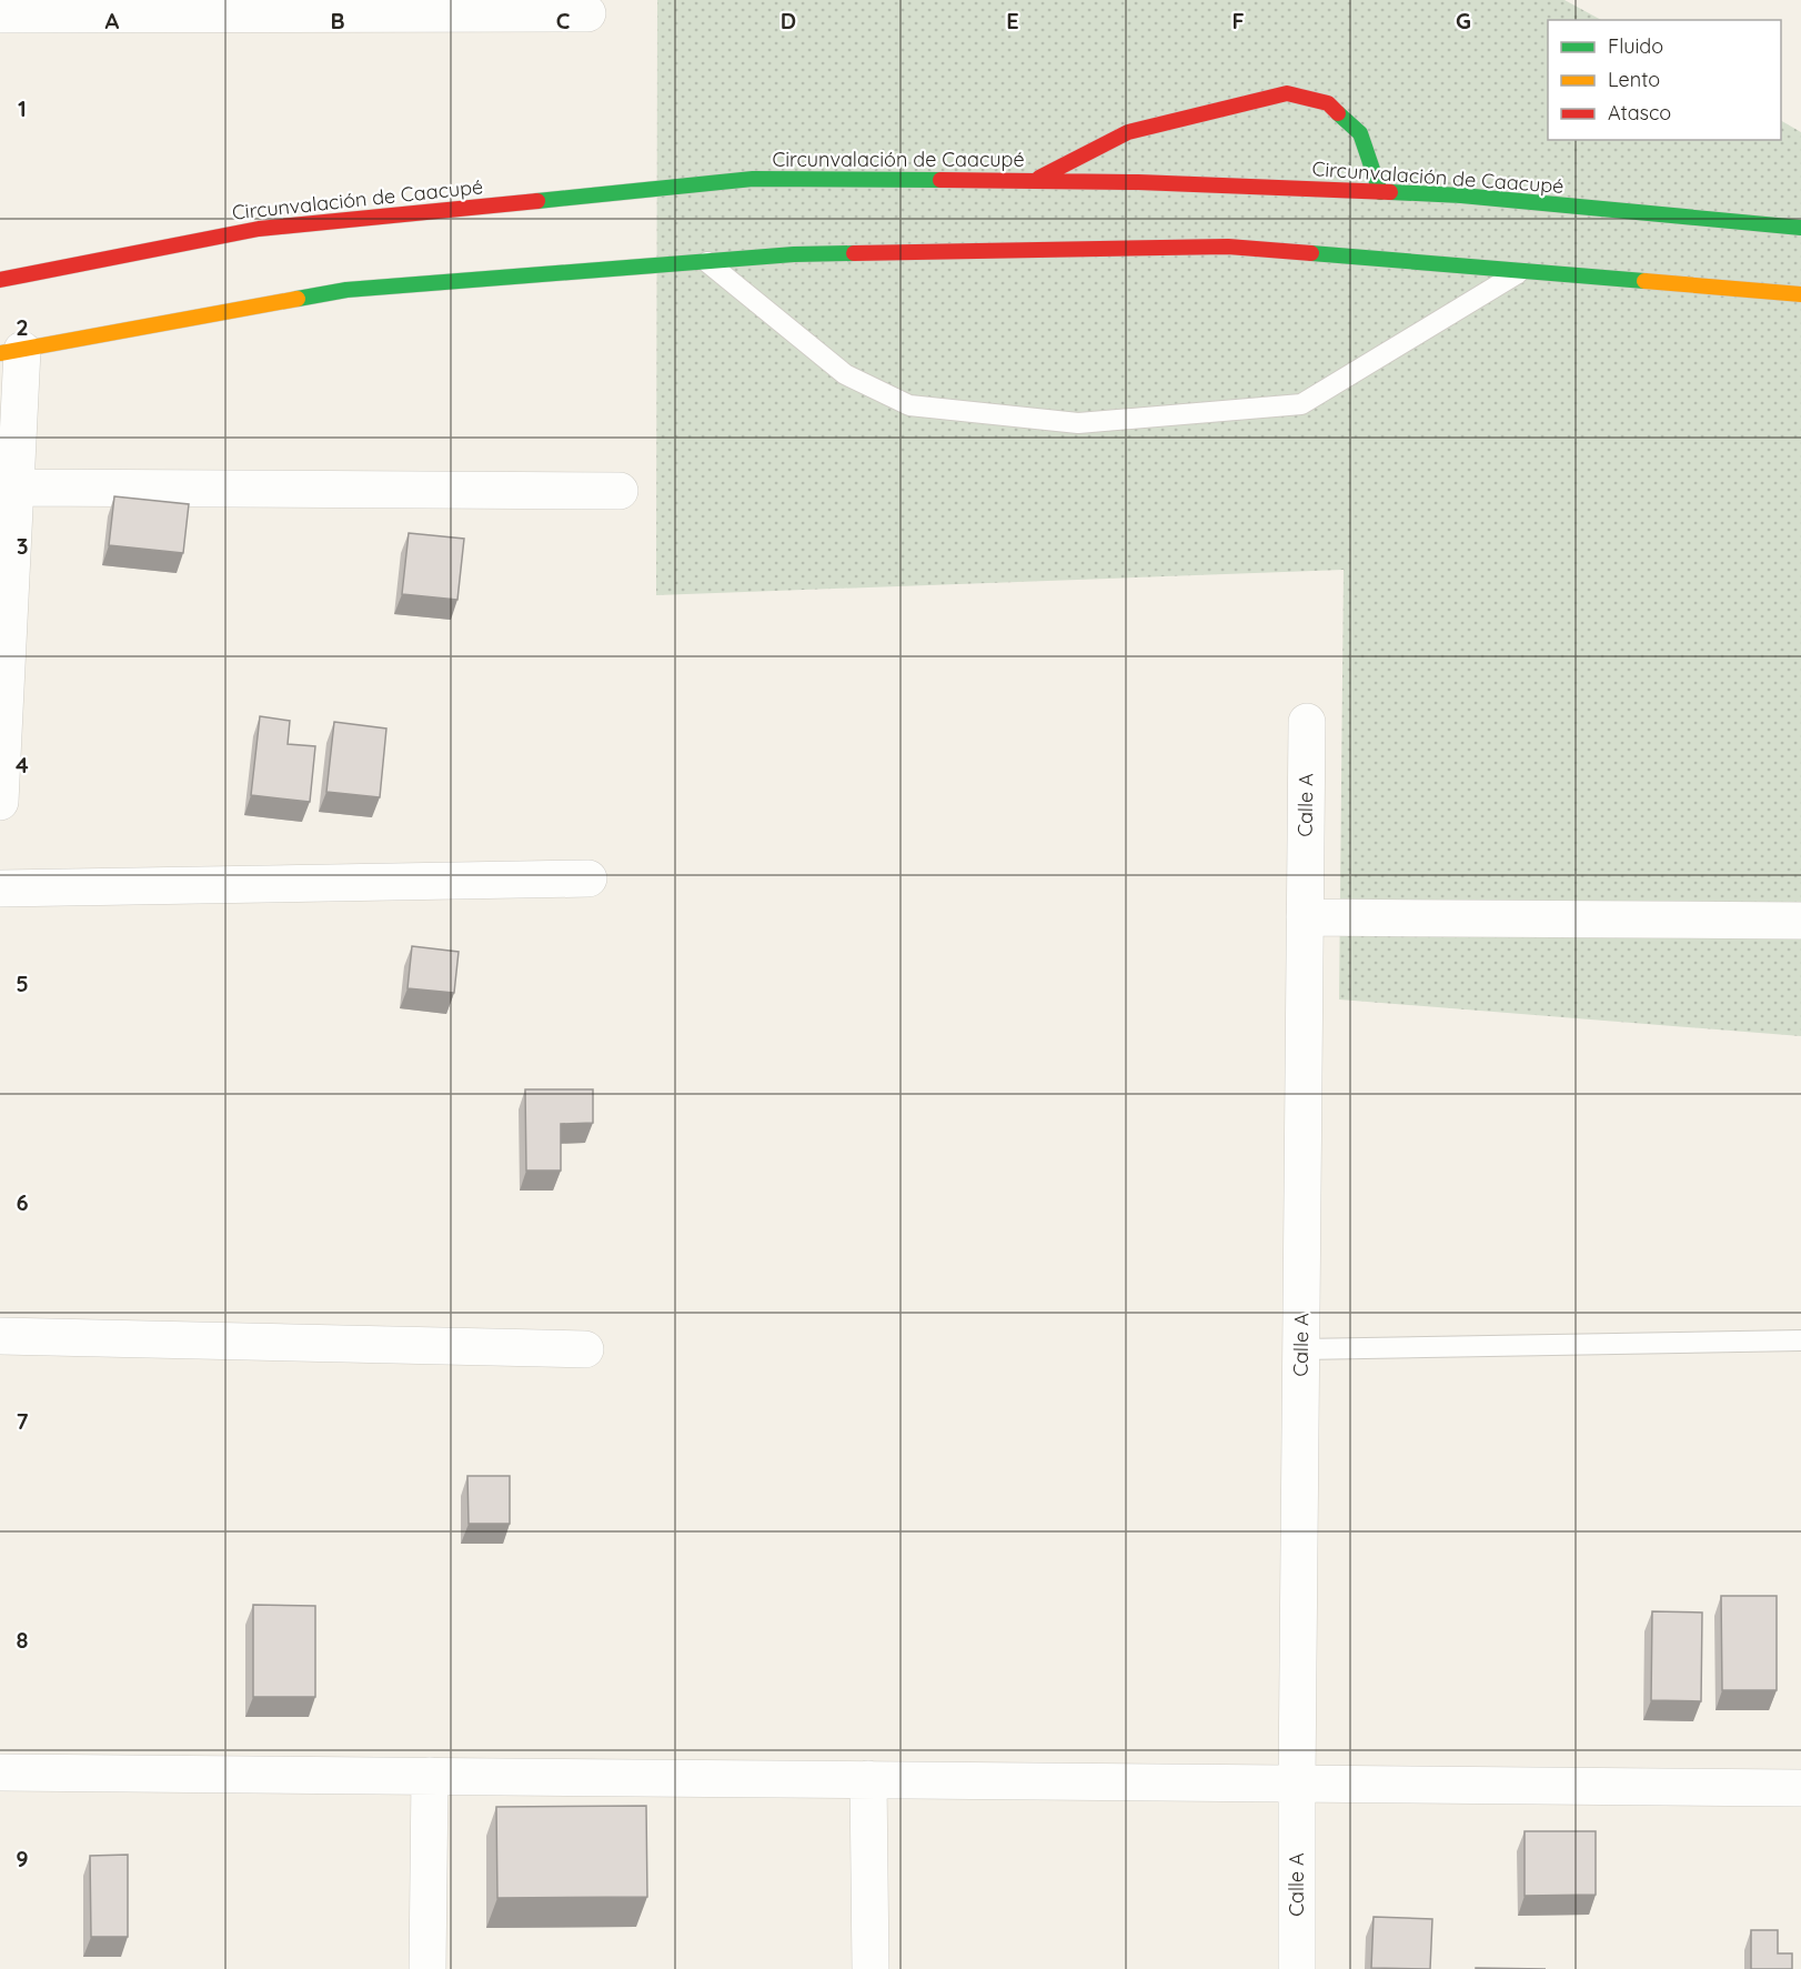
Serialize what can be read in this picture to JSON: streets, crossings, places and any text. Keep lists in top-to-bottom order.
{
  "streets": {
    "highway": ["Circunvalación de Caacupé"],
    "street": ["Calle A"]
  },
  "legend": ["Fluido", "Lento", "Atasco"],
  "grid": {
    "columns": [
      "A",
      "B",
      "C",
      "D",
      "E",
      "F",
      "G"
    ],
    "rows": [
      "1",
      "2",
      "3",
      "4",
      "5",
      "6",
      "7",
      "8",
      "9"
    ]
  }
}
